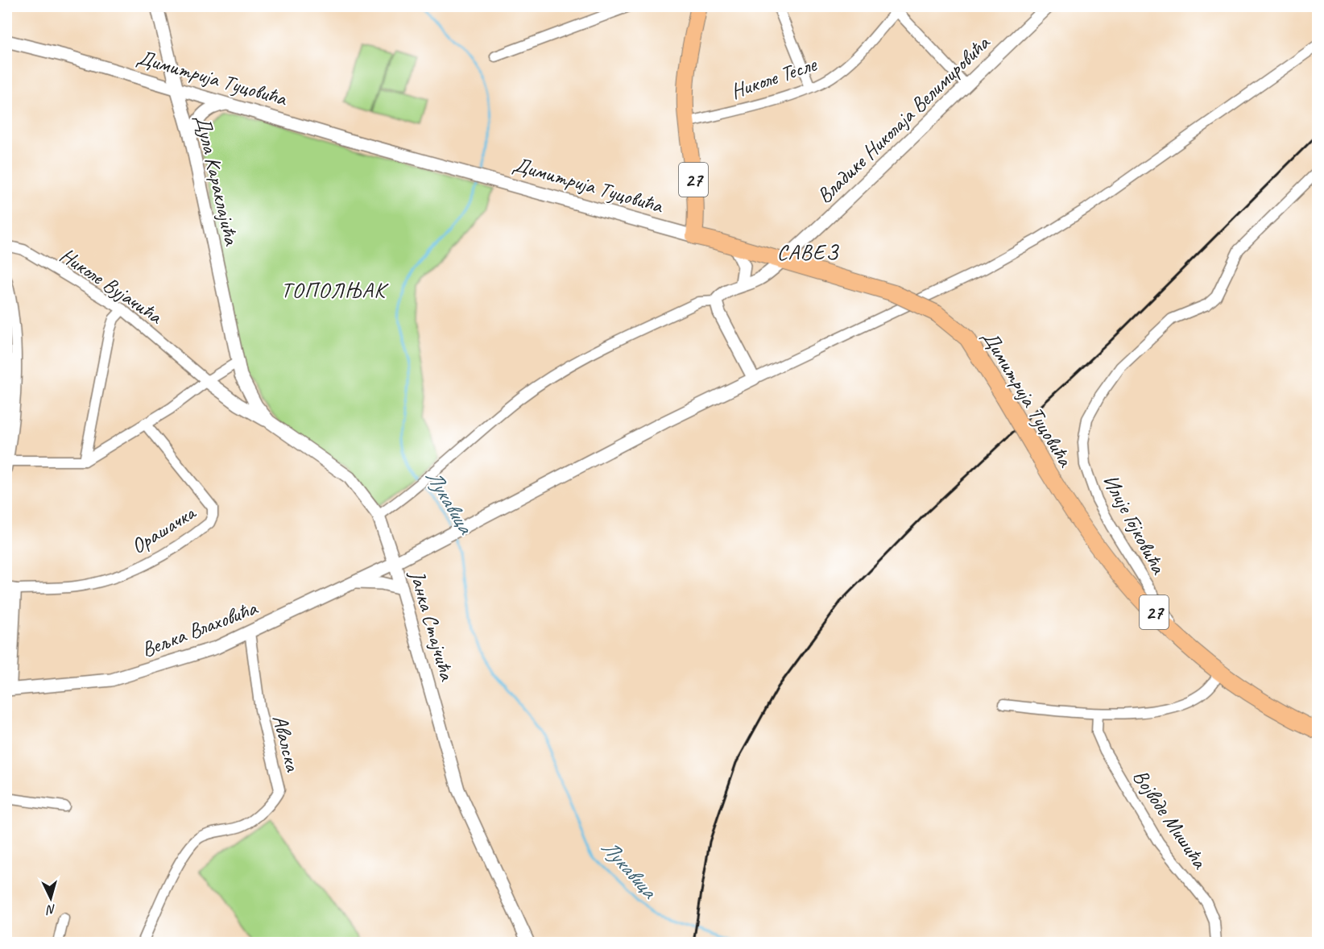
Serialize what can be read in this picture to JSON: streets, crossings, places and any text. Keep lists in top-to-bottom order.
{
  "streets": {
    "main road": ["Димитрија Туцовића", "27"],
    "street": [
      "Николе Тесле",
      "Владике Николаја Велимировића",
      "Дула Караклајића",
      "Николе Вујачића",
      "Илије Гојковића",
      "Орашачка",
      "Јанка Стајчића",
      "Вељка Влаховића",
      "Авалска",
      "Војводе Мишића"
    ]
  },
  "crossings": [
    ["Димитрија Туцовића", "Владике Николаја Велимировића"],
    ["Димитрија Туцовића", "Дула Караклајића"],
    ["Димитрија Туцовића", "27"],
    ["Димитрија Туцовића", "Илије Гојковића"],
    ["Николе Тесле", "27"],
    ["Дула Караклајића", "Јанка Стајчића"],
    ["Јанка Стајчића", "Вељка Влаховића"],
    ["Вељка Влаховића", "Авалска"]
  ],
  "districts": ["САВЕЗ", "ТОПОЛЊАК"],
  "water": ["Лукавица"],
  "north": "bottom"
}
